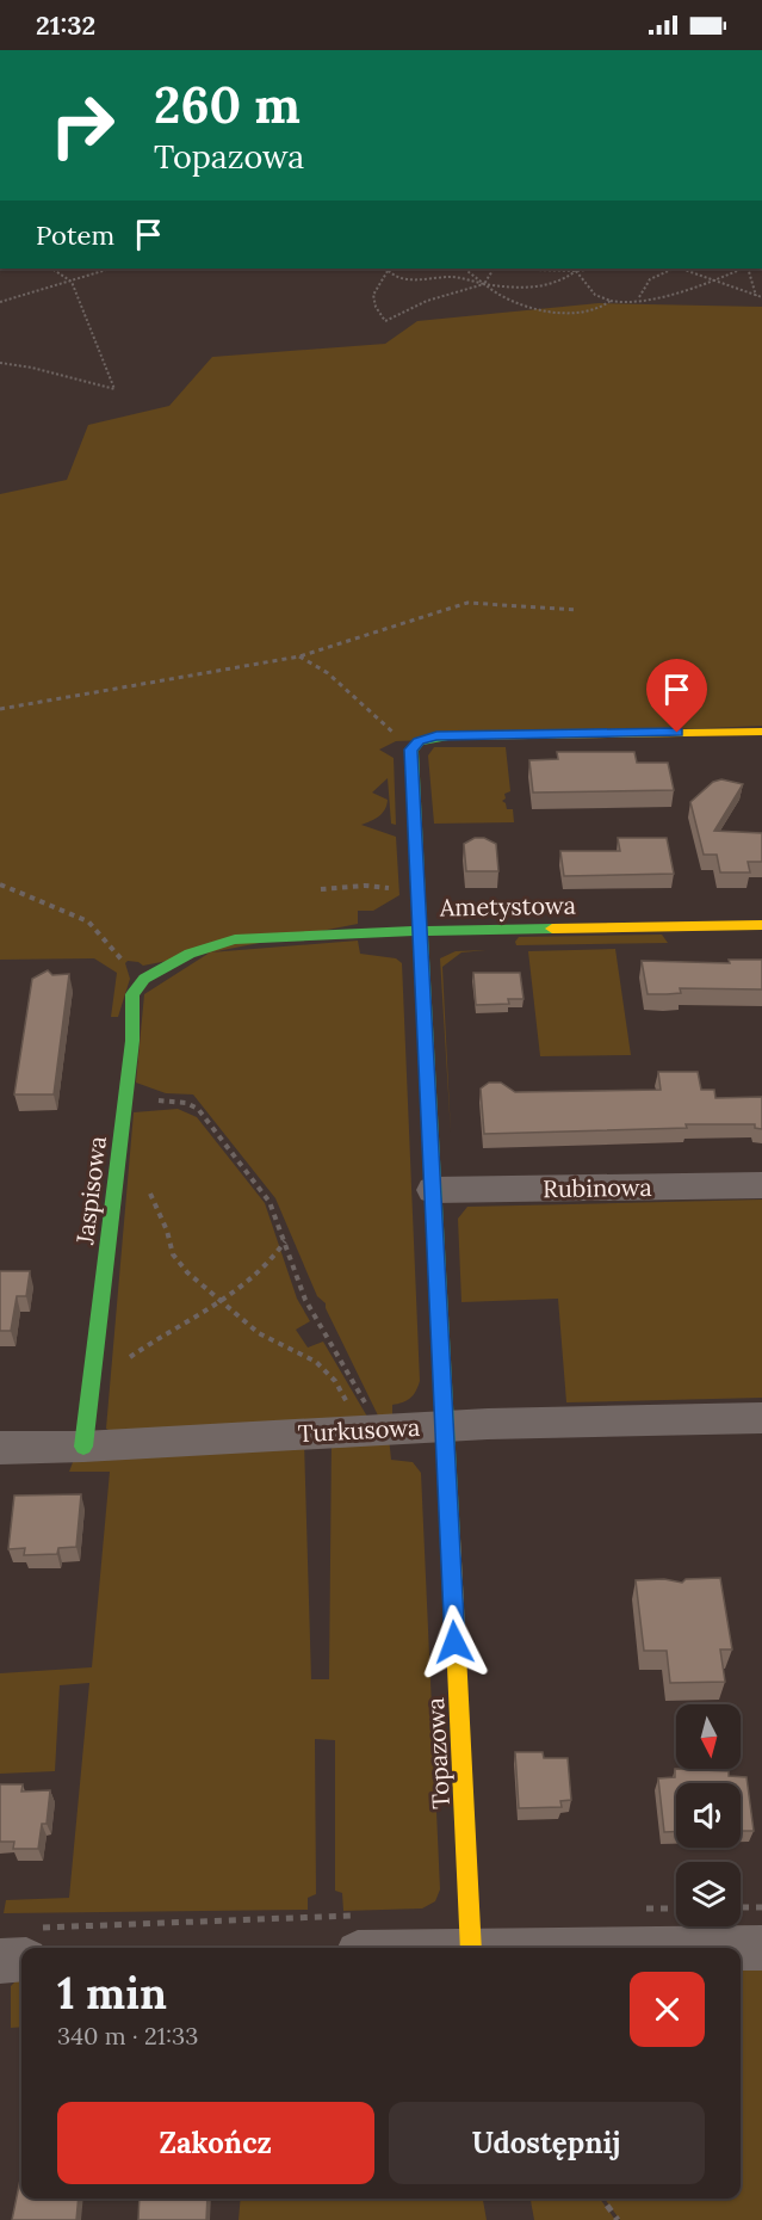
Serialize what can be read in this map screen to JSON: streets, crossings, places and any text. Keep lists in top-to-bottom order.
{
  "streets": {
    "street": [
      "Ametystowa",
      "Rubinowa",
      "Jaspisowa",
      "Turkusowa",
      "Topazowa"
    ]
  },
  "crossings": [
    ["Ametystowa", "Jaspisowa"],
    ["Ametystowa", "Topazowa"],
    ["Rubinowa", "Topazowa"],
    ["Jaspisowa", "Turkusowa"],
    ["Turkusowa", "Topazowa"]
  ],
  "north": "bottom",
  "page": {
    "status": "21:32",
    "turn": ["260 m", "Topazowa"],
    "then": "Potem",
    "heading": ["1 min", "340 m · 21:33"],
    "buttons": ["Zakończ", "Udostępnij"]
  }
}
